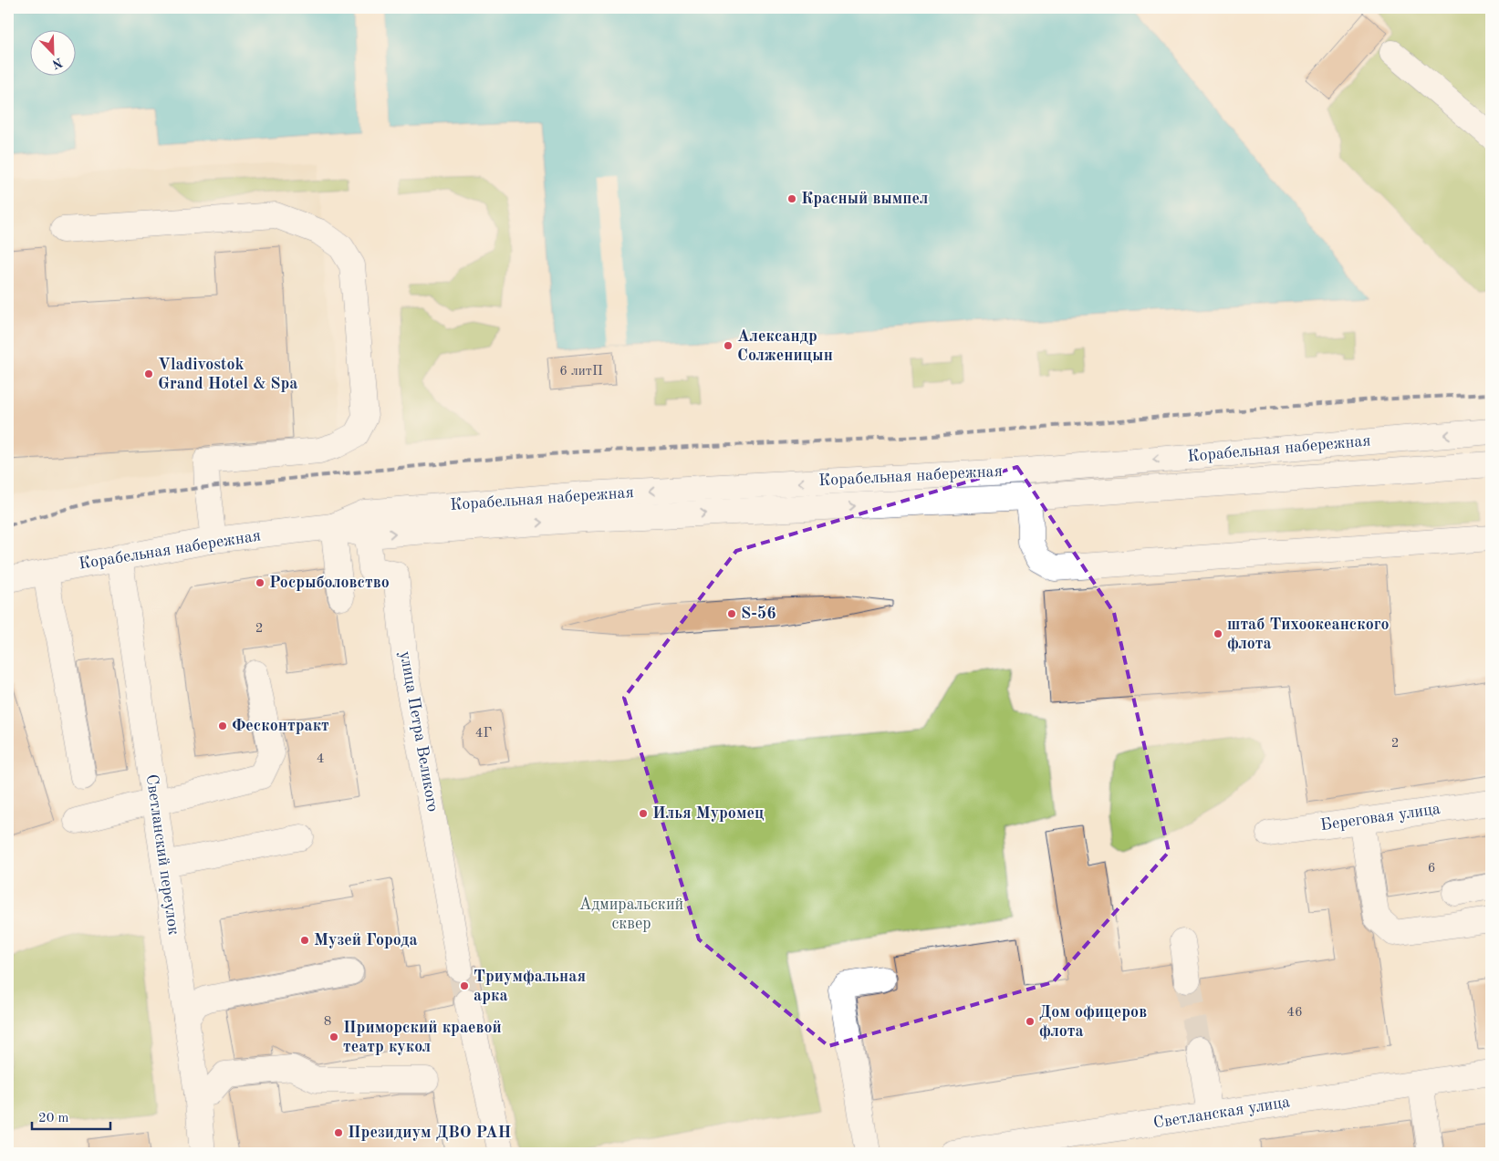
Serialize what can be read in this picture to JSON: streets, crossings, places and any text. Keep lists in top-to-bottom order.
{
  "streets": {
    "main road": [
      "Корабельная набережная",
      "улица Петра Великого",
      "Береговая улица",
      "Светланский переулок",
      "Светланская улица"
    ]
  },
  "crossings": [
    ["Корабельная набережная", "улица Петра Великого"],
    ["Корабельная набережная", "Светланский переулок"]
  ],
  "parks": ["Адмиральский сквер"],
  "places": [
    "Красный вымпел",
    "Александр Солженицын",
    "Vladivostok Grand Hotel & Spa",
    "Росрыболовство",
    "S-56",
    "штаб Тихоокеанского флота",
    "Фесконтракт",
    "Илья Муромец",
    "Музей Города",
    "Триумфальная арка",
    "Дом офицеров флота",
    "Приморский краевой театр кукол",
    "Президиум ДВО РАН"
  ],
  "house_numbers": [
    "6 литП",
    "2",
    "4Г",
    "2",
    "4",
    "6",
    "46",
    "8"
  ],
  "scale_bar": "20 m",
  "north": "bottom right"
}
